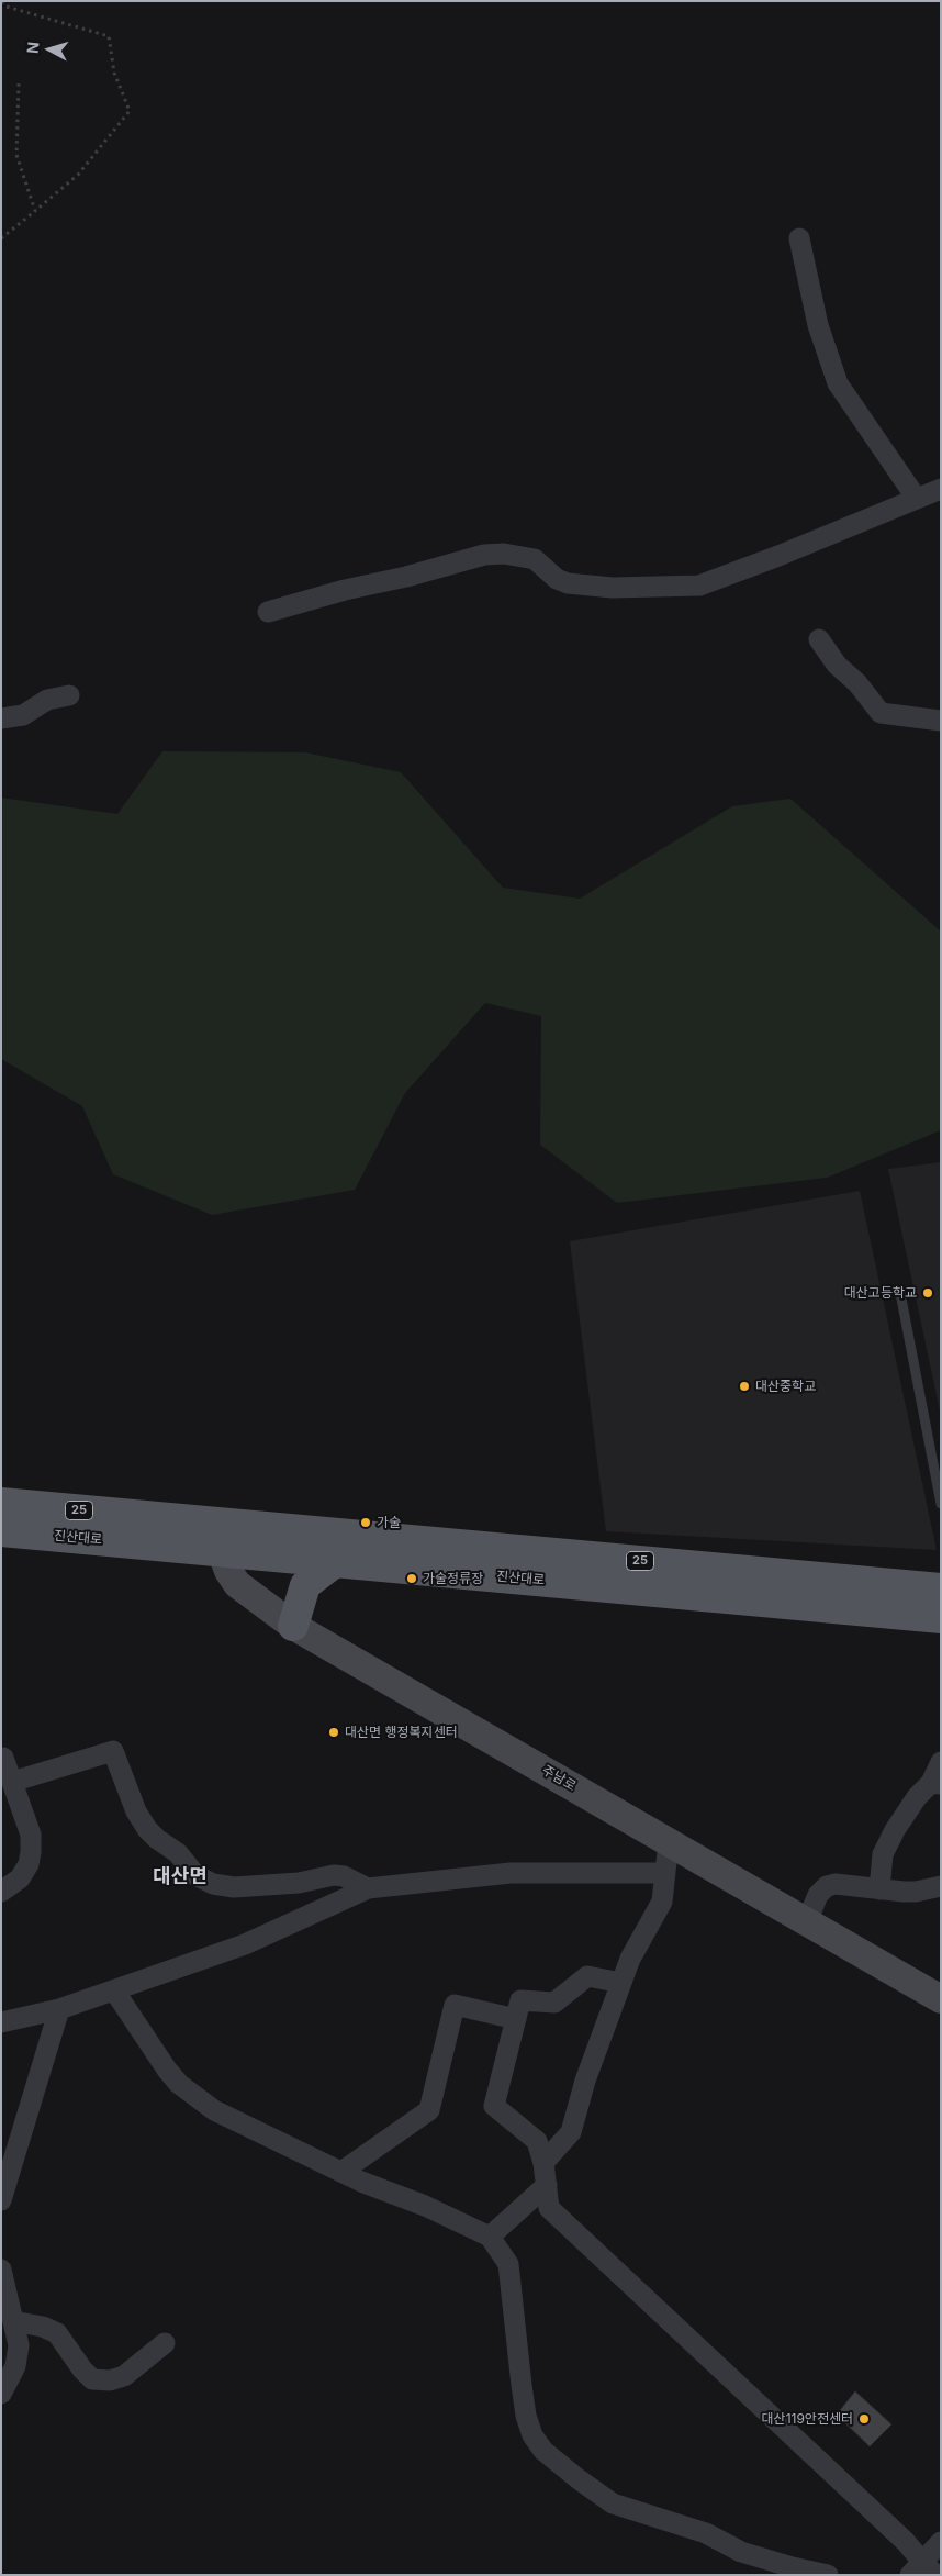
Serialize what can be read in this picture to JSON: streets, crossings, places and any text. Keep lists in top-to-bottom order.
{
  "streets": {
    "main road": ["25", "진산대로"],
    "street": ["주남로"]
  },
  "crossings": [
    ["진산대로", "주남로"]
  ],
  "districts": ["대산면"],
  "places": [
    "대산고등학교",
    "대산중학교",
    "가술",
    "가술정류장",
    "대산면 행정복지센터",
    "대산119안전센터"
  ],
  "north": "left"
}
